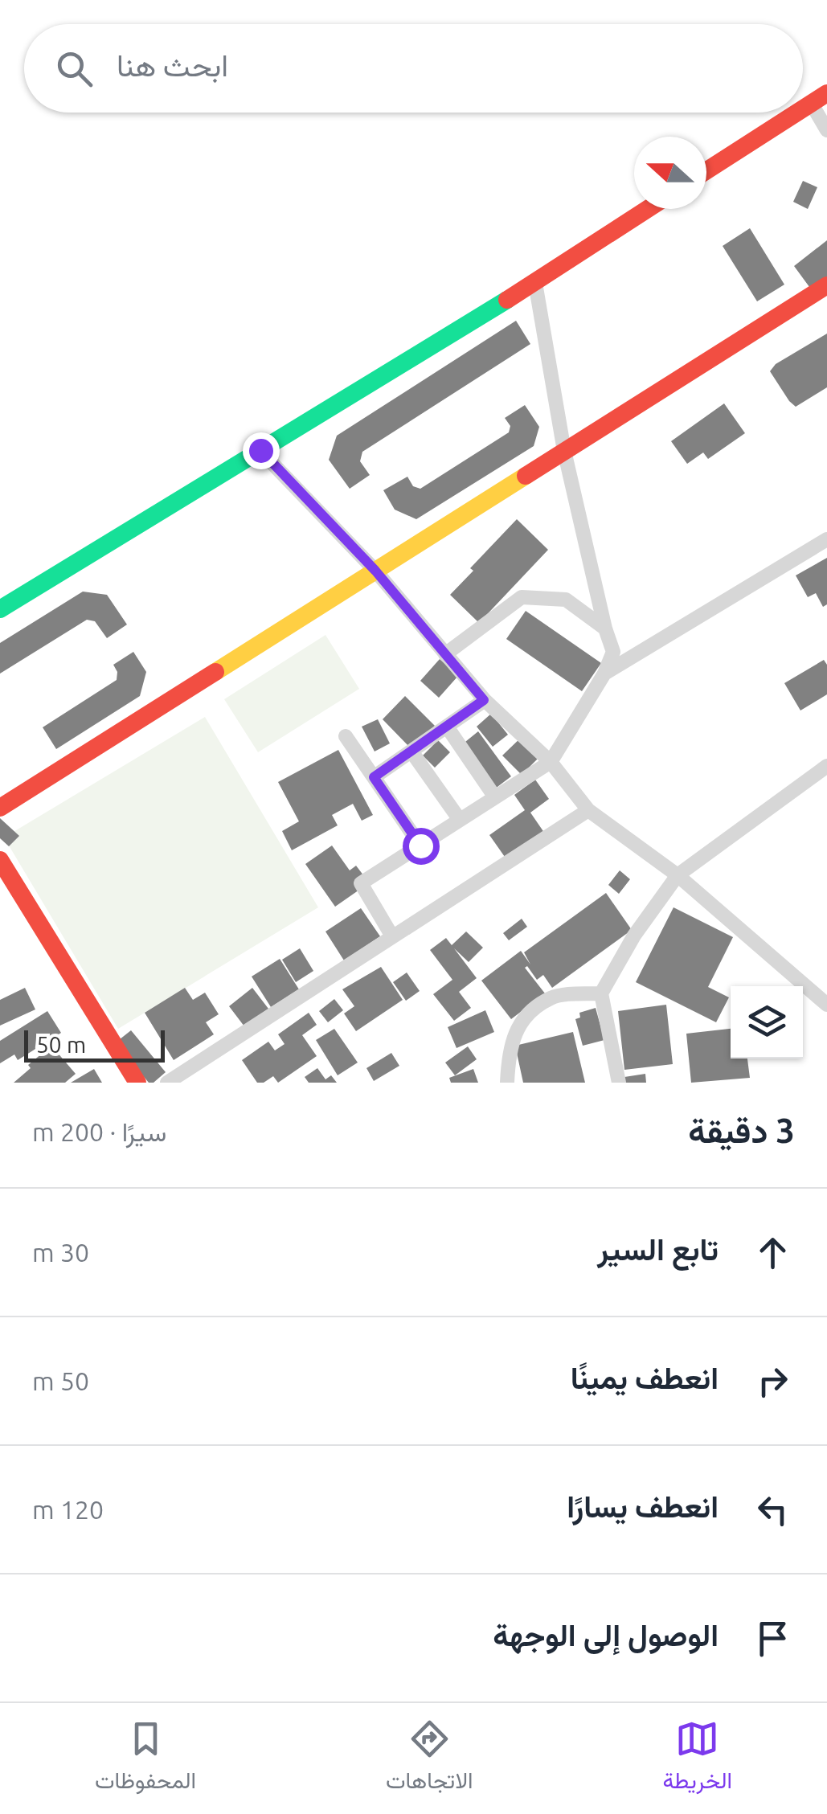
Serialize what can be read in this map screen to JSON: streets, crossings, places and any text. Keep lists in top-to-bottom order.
{
  "scale_bar": "50 m",
  "north": "left",
  "page": {
    "search": "ابحث هنا",
    "scale": "50 m",
    "heading": ["3 دقيقة", "سيرًا · 200 m"],
    "list": [
      ["تابع السير", "30 m"],
      ["انعطف يمينًا", "50 m"],
      ["انعطف يسارًا", "120 m"],
      "الوصول إلى الوجهة"
    ],
    "nav": ["الخريطة", "الاتجاهات", "المحفوظات"]
  }
}
